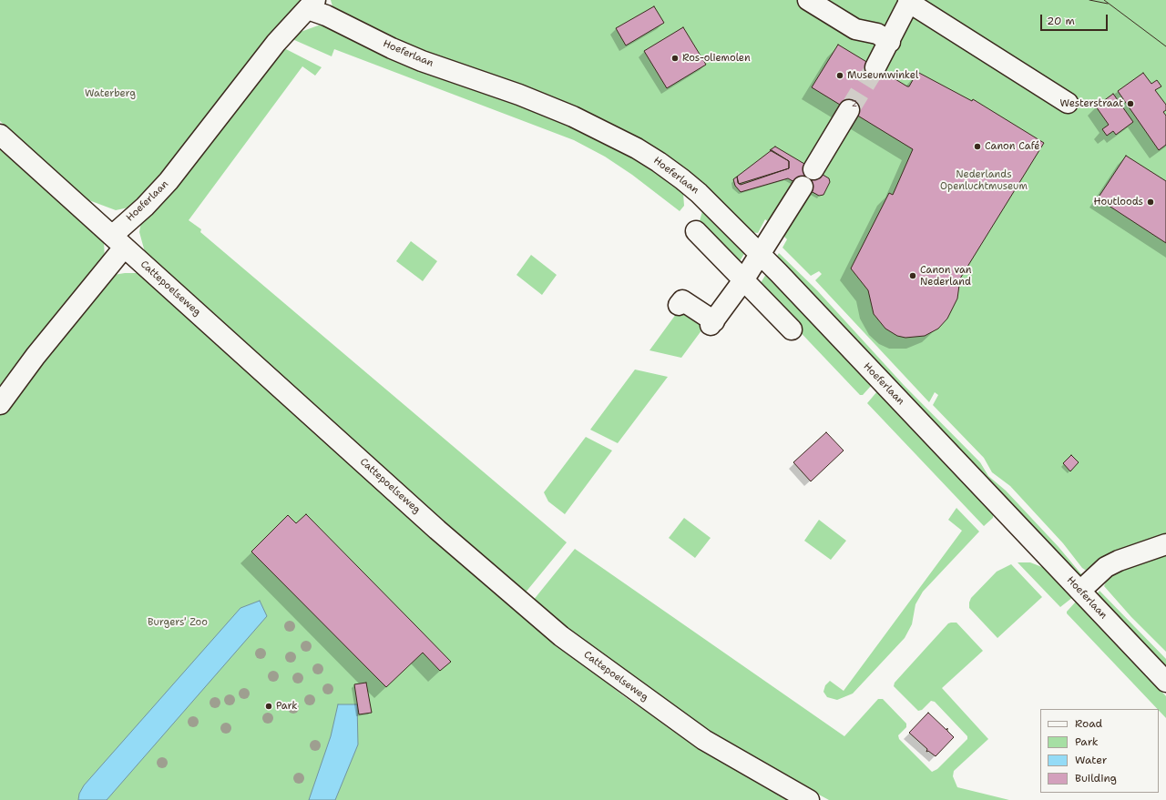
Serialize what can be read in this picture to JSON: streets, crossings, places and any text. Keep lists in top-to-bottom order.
{
  "streets": {
    "street": ["Hoeferlaan", "Cattepoelseweg"]
  },
  "crossings": [
    ["Hoeferlaan", "Cattepoelseweg"]
  ],
  "parks": ["Waterberg", "Nederlands Openluchtmuseum", "Burgers' Zoo"],
  "places": [
    "Ros-oliemolen",
    "Museumwinkel",
    "Westerstraat",
    "Canon Café",
    "Houtloods",
    "Canon van Nederland",
    "Park"
  ],
  "house_numbers": ["2"],
  "legend": [
    "Road",
    "Park",
    "Water",
    "Building"
  ],
  "scale_bar": "20 m"
}
